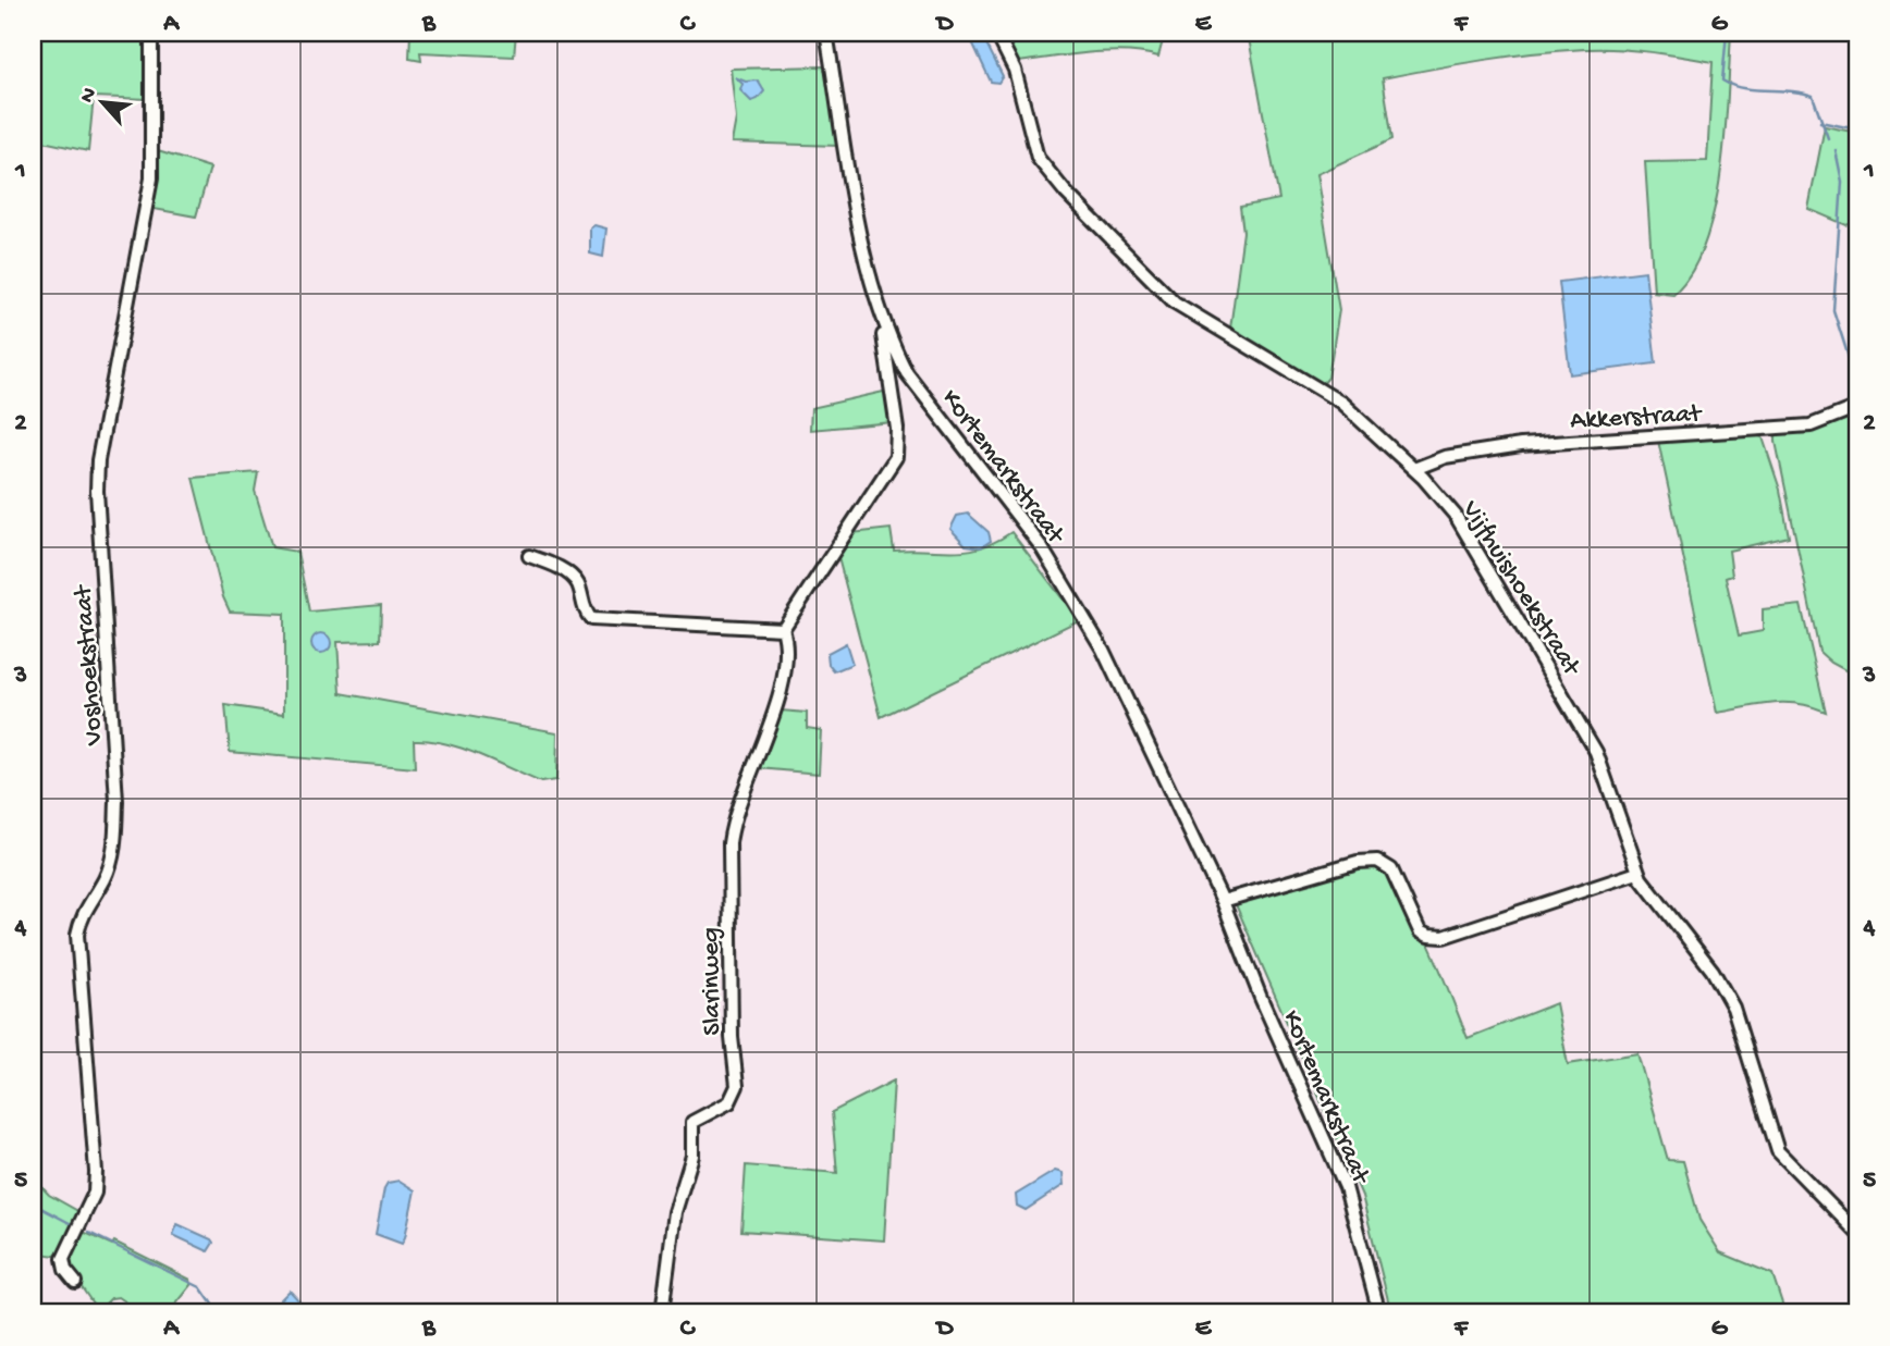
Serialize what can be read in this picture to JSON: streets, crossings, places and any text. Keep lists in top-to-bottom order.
{
  "streets": {
    "street": [
      "Akkerstraat",
      "Kortemarkstraat",
      "Vijfhuishoekstraat",
      "Voshoekstraat",
      "Slarinweg"
    ]
  },
  "crossings": [
    ["Akkerstraat", "Vijfhuishoekstraat"]
  ],
  "north": "top left",
  "grid": {
    "columns": [
      "A",
      "B",
      "C",
      "D",
      "E",
      "F",
      "G"
    ],
    "rows": [
      "1",
      "2",
      "3",
      "4",
      "5"
    ]
  }
}
